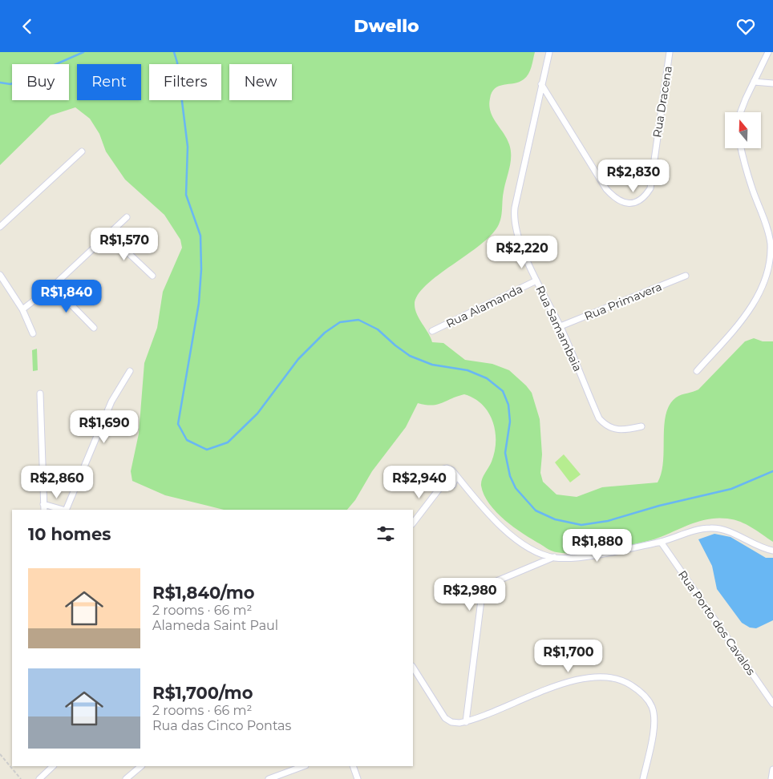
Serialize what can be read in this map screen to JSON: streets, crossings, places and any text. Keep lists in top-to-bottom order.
{
  "streets": {
    "street": [
      "Rua Dracena",
      "Rua Primavera",
      "Rua Alamanda",
      "Rua Samambaia",
      "Rua Porto dos Cavalos"
    ]
  },
  "crossings": [
    ["Rua Dracena", "Rua Samambaia"],
    ["Rua Primavera", "Rua Samambaia"],
    ["Rua Alamanda", "Rua Samambaia"]
  ],
  "north": "top",
  "page": {
    "header": "Dwello",
    "chip": [
      "Buy",
      "Rent",
      "Filters",
      "New"
    ],
    "price": [
      "R$2,830",
      "R$1,570",
      "R$2,220",
      "R$1,840",
      "R$1,690",
      "R$2,860",
      "R$2,940",
      "R$1,880",
      "R$2,980",
      "R$1,700"
    ],
    "heading": "10 homes",
    "list": [
      {
        "name": "R$1,840/mo",
        "note": "2 rooms · 66 m² · Alameda Saint Paul"
      },
      {
        "name": "R$1,700/mo",
        "note": "2 rooms · 66 m² · Rua das Cinco Pontas"
      }
    ]
  }
}
